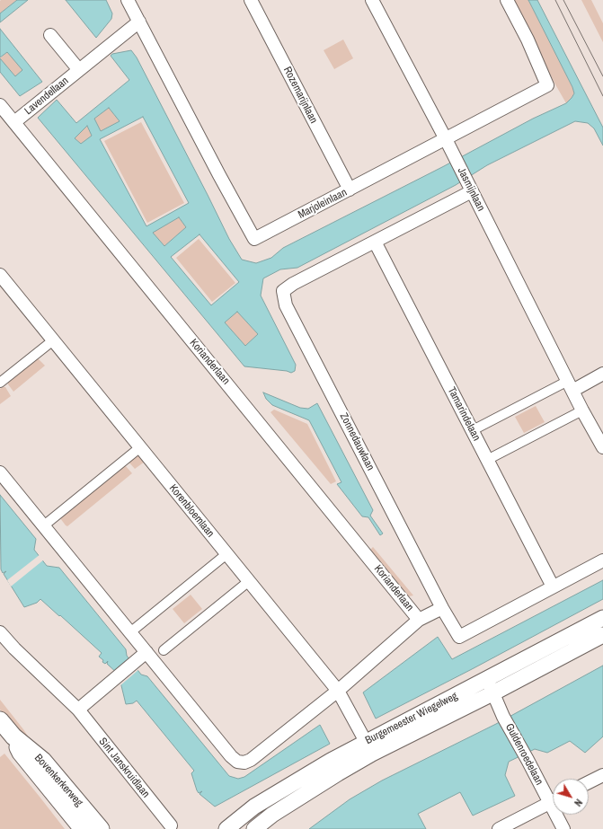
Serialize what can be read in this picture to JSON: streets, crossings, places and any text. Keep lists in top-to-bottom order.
{
  "streets": {
    "main road": ["Bovenkerkerweg"],
    "street": [
      "Rozemarijnlaan",
      "Lavendellaan",
      "Jasmijnlaan",
      "Marjoleinlaan",
      "Korianderlaan",
      "Tamarindelaan",
      "Zonnedauwlaan",
      "Korenbloemlaan",
      "Burgemeester Wiegelweg",
      "Guldenroedelaan",
      "Sint Janskruidlaan"
    ]
  },
  "crossings": [
    ["Rozemarijnlaan", "Marjoleinlaan"],
    ["Lavendellaan", "Marjoleinlaan"],
    ["Lavendellaan", "Korianderlaan"],
    ["Jasmijnlaan", "Marjoleinlaan"],
    ["Jasmijnlaan", "Zonnedauwlaan"],
    ["Korianderlaan", "Zonnedauwlaan"],
    ["Korianderlaan", "Korenbloemlaan"],
    ["Tamarindelaan", "Zonnedauwlaan"],
    ["Korenbloemlaan", "Burgemeester Wiegelweg"],
    ["Burgemeester Wiegelweg", "Guldenroedelaan"]
  ],
  "north": "bottom right"
}
